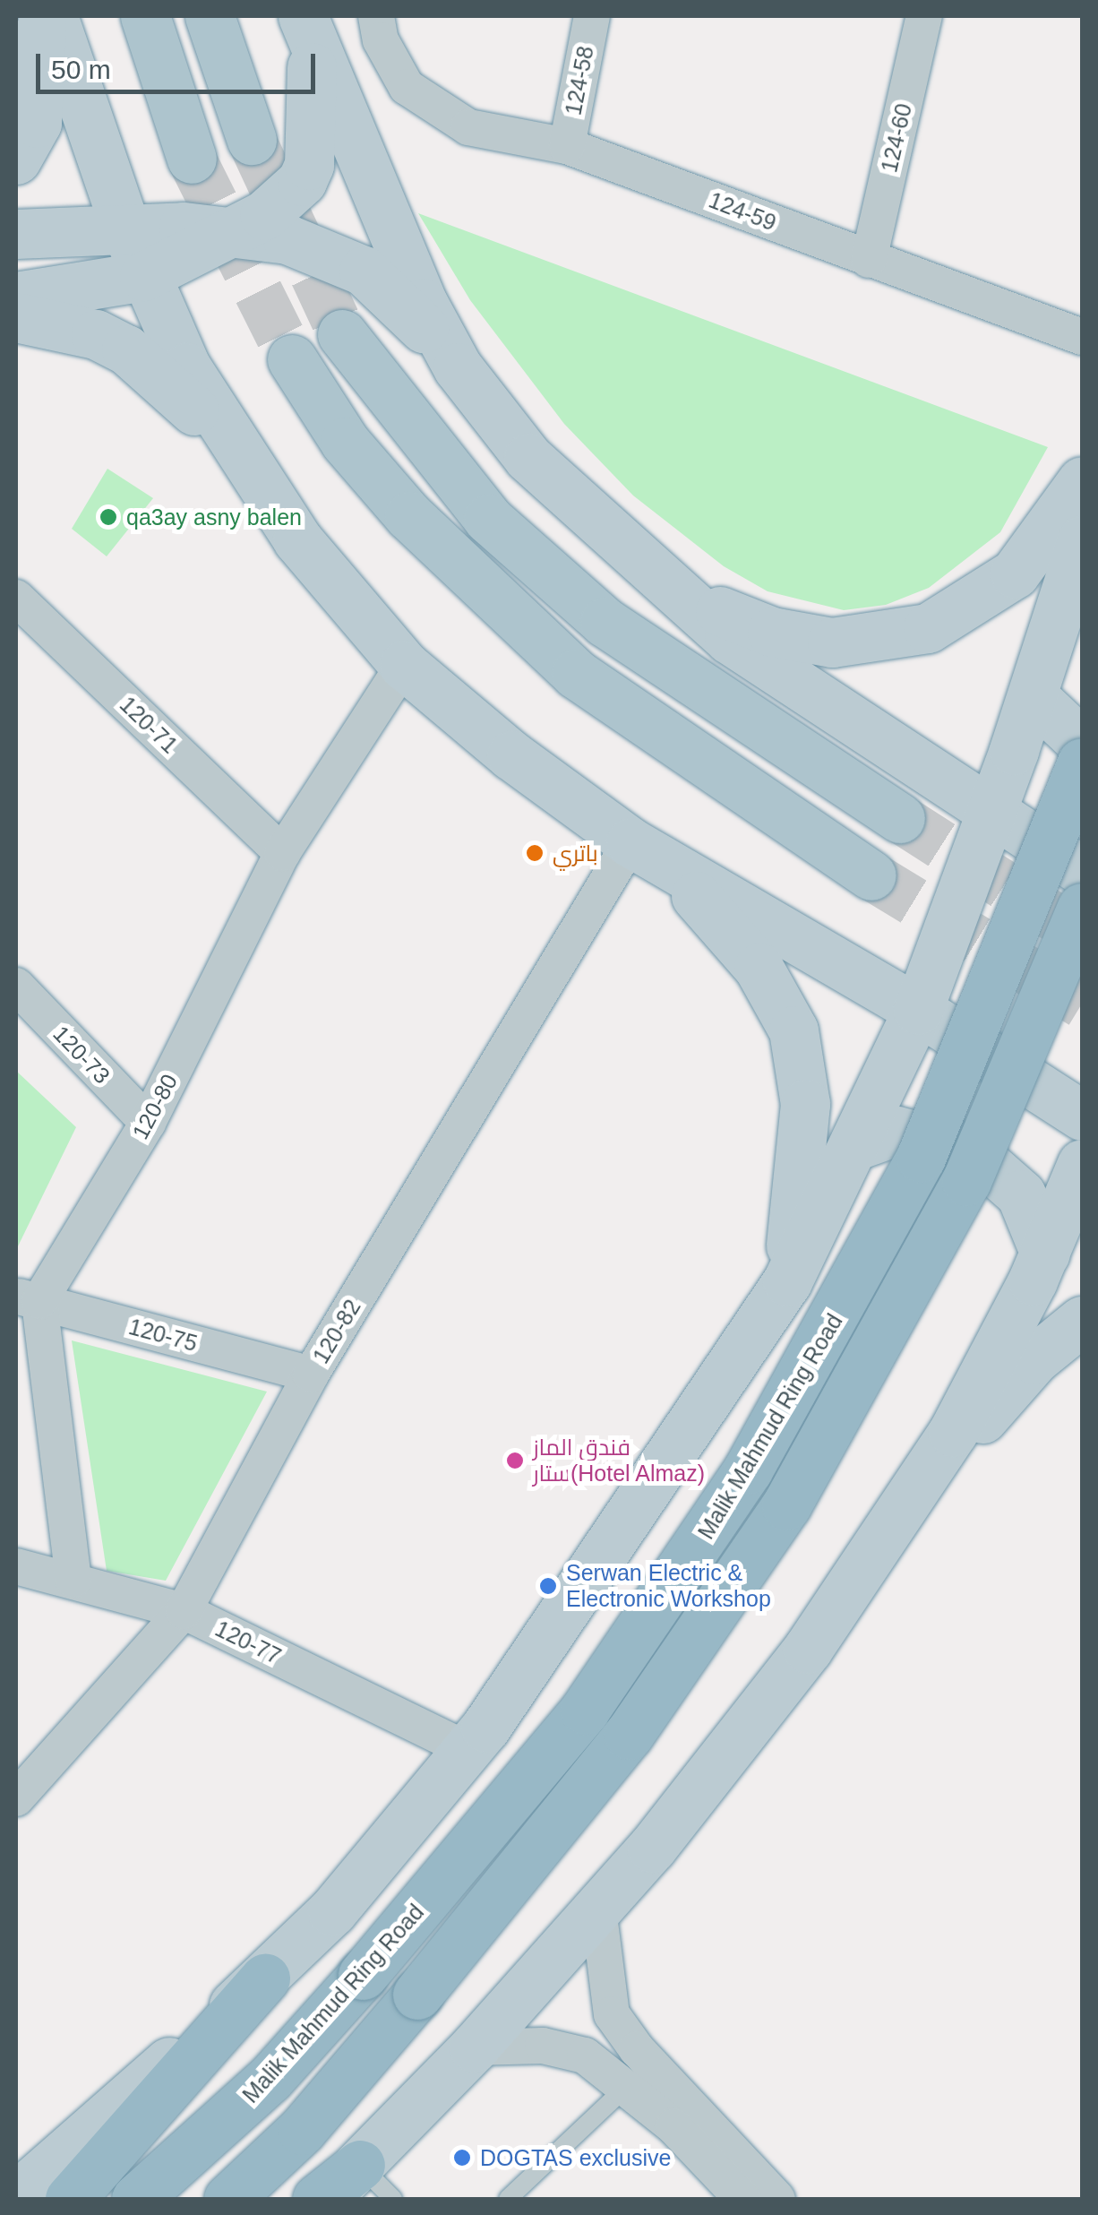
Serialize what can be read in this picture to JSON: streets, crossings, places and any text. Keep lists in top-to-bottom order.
{
  "streets": {
    "highway": ["Malik Mahmud Ring Road"],
    "street": [
      "124-58",
      "124-60",
      "124-59",
      "120-71",
      "120-73",
      "120-80",
      "120-82",
      "120-75",
      "120-77"
    ]
  },
  "crossings": [
    ["124-58", "124-59"],
    ["124-60", "124-59"],
    ["120-71", "120-80"],
    ["120-73", "120-80"],
    ["120-80", "120-75"],
    ["120-82", "120-75"],
    ["120-82", "120-77"]
  ],
  "places": [
    "qa3ay asny balen",
    "باتري",
    "فندق الماز ستار(Hotel Almaz)",
    "Serwan Electric & Electronic Workshop",
    "DOGTAS exclusive"
  ],
  "scale_bar": "50 m"
}
